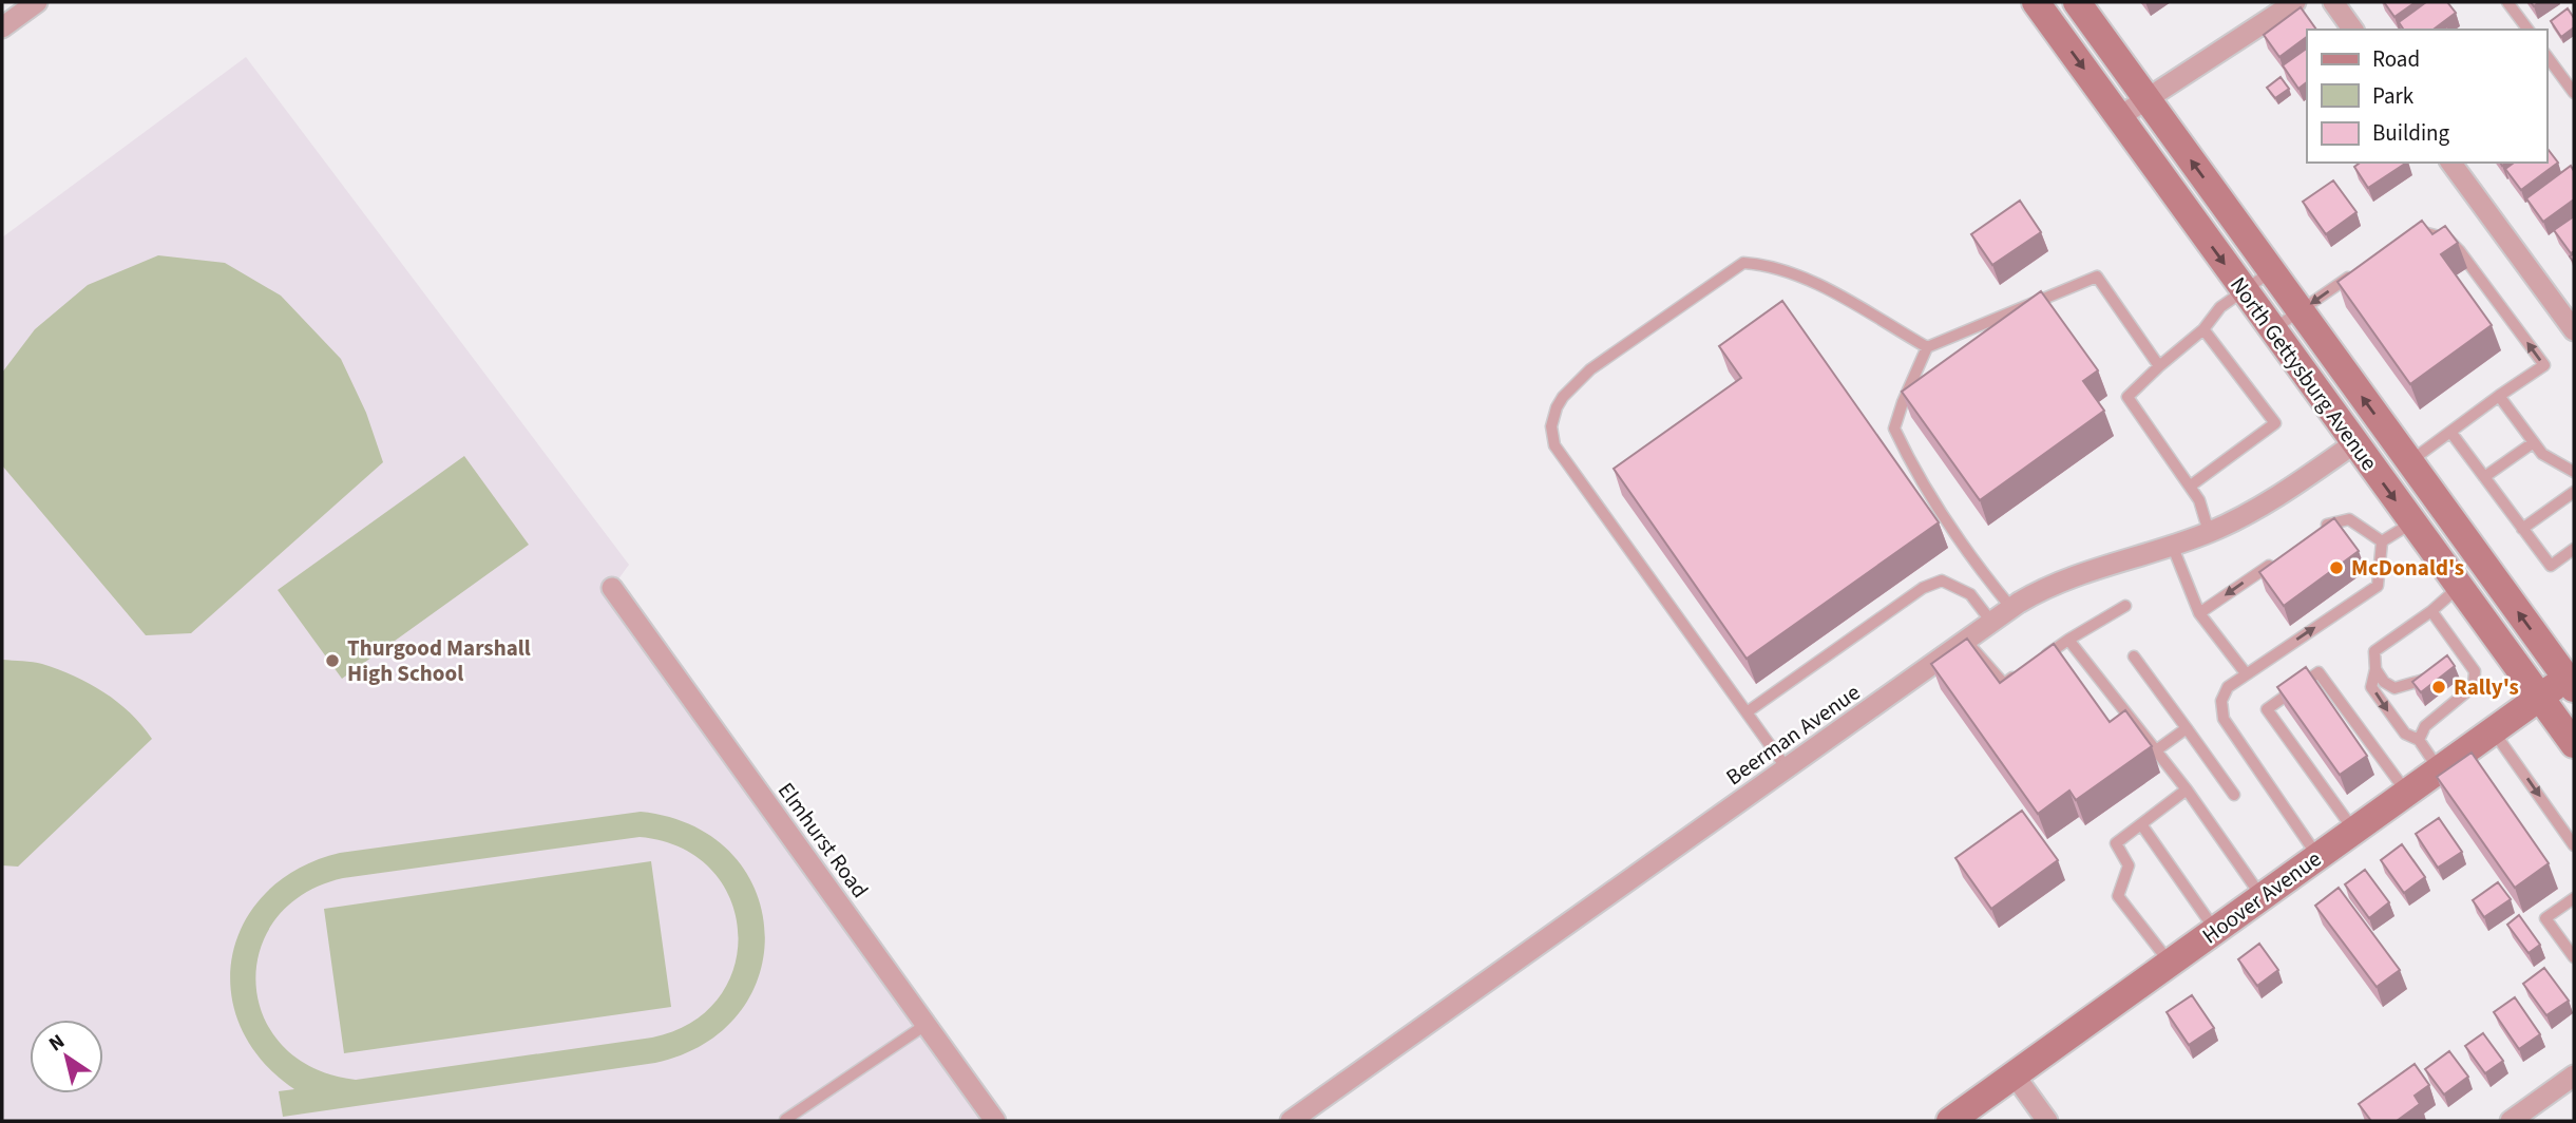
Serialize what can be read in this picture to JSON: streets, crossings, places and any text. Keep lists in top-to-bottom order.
{
  "streets": {
    "main road": ["North Gettysburg Avenue", "Hoover Avenue"],
    "street": ["Beerman Avenue", "Elmhurst Road"]
  },
  "crossings": [
    ["North Gettysburg Avenue", "Beerman Avenue"],
    ["North Gettysburg Avenue", "Hoover Avenue"]
  ],
  "places": ["McDonald's", "Thurgood Marshall High School", "Rally's"],
  "legend": ["Road", "Park", "Building"],
  "north": "top left"
}
